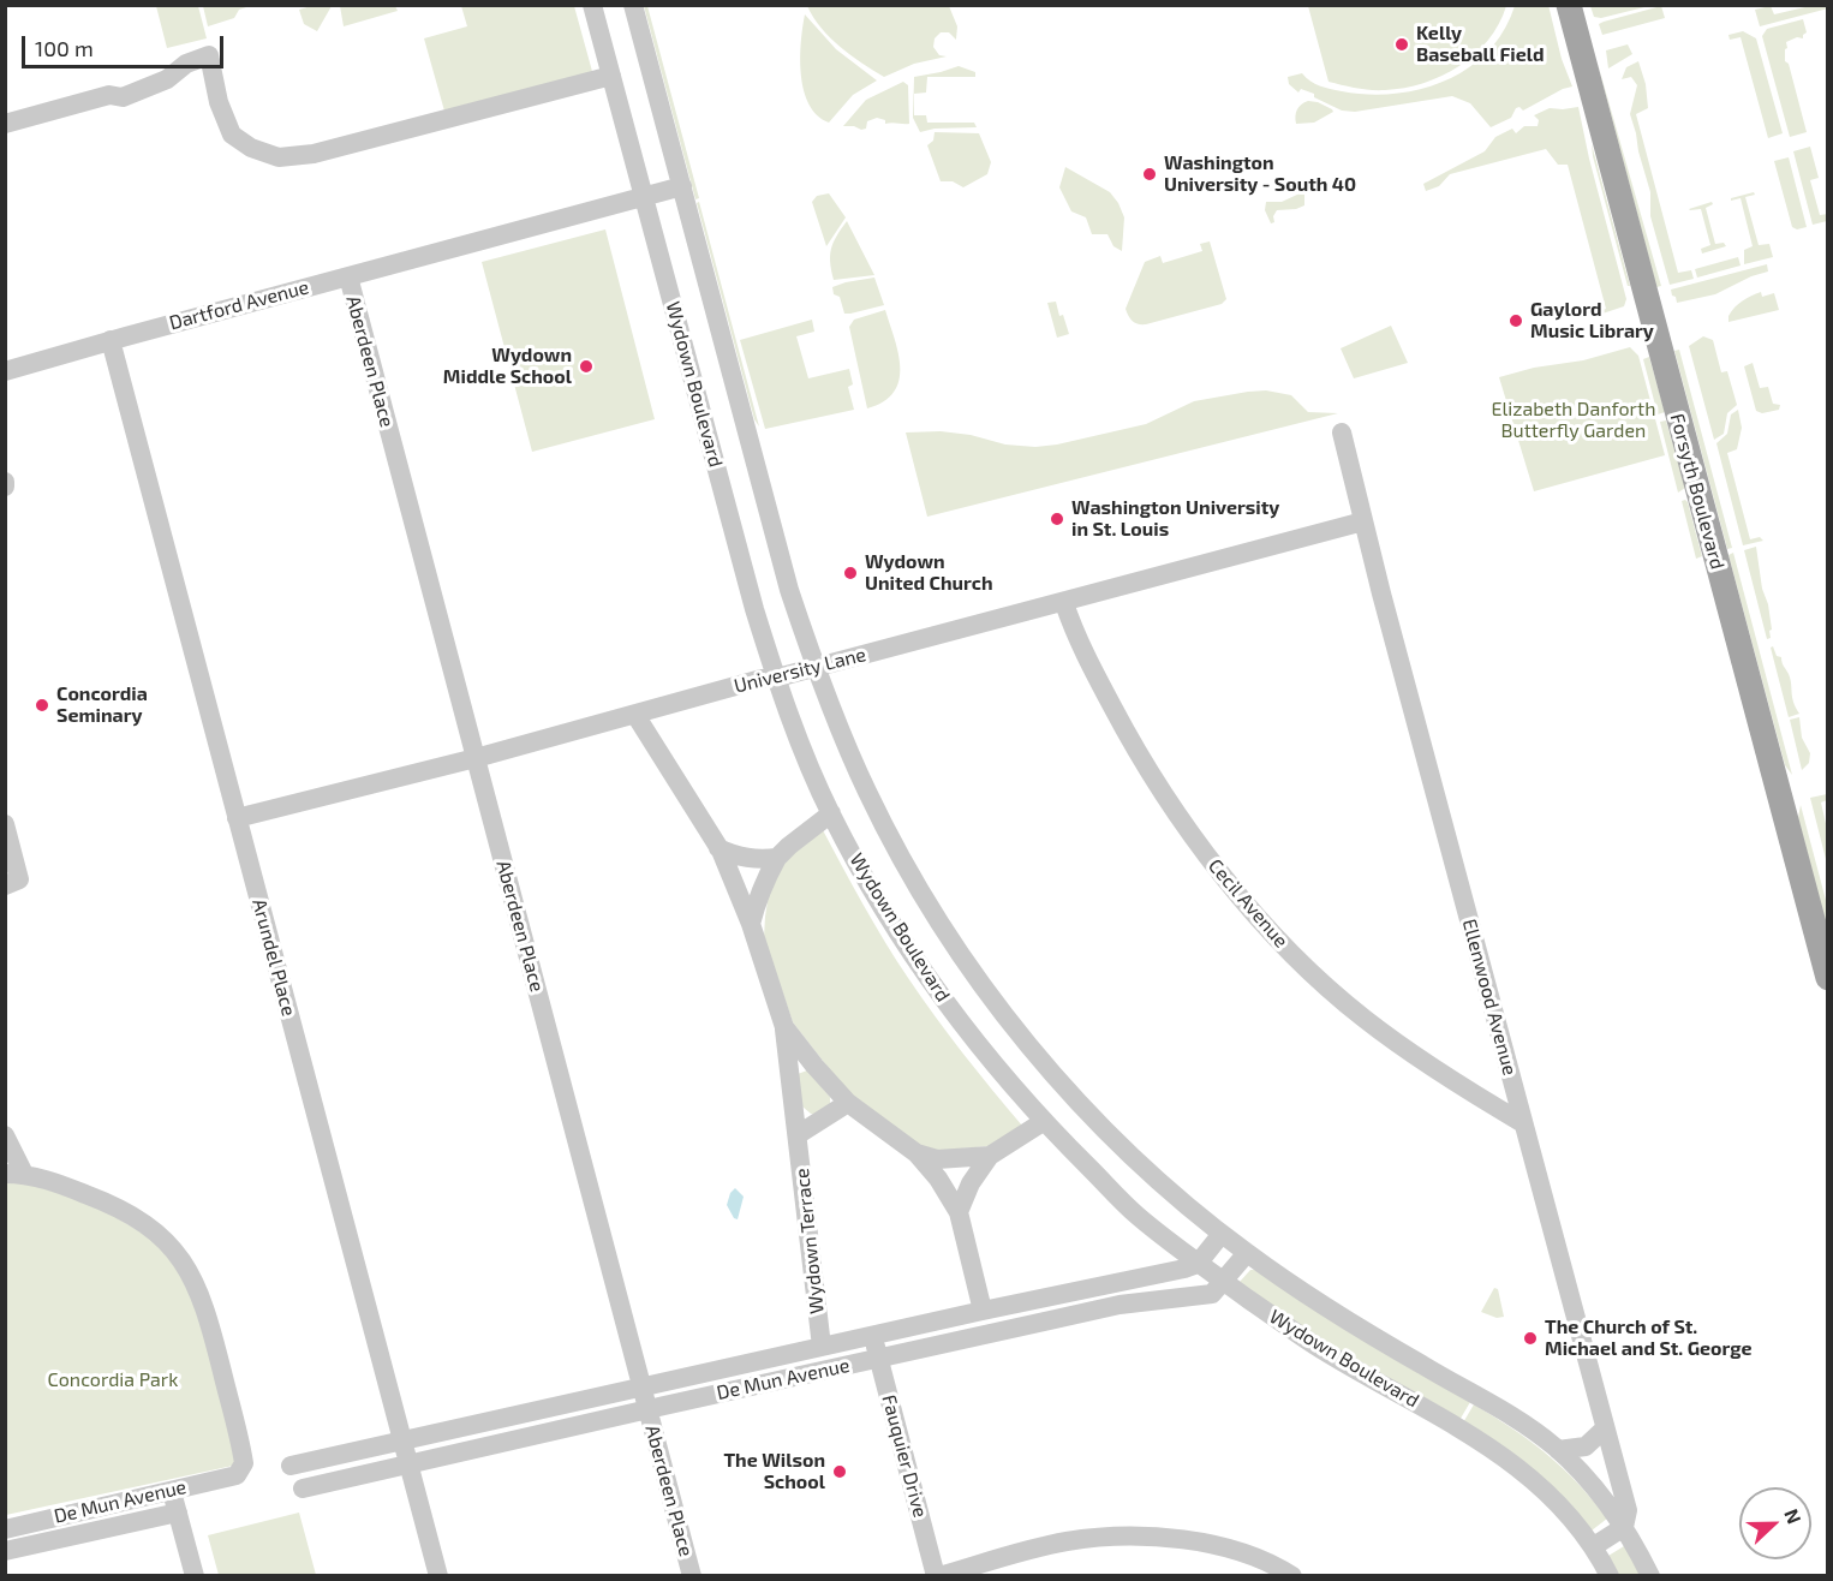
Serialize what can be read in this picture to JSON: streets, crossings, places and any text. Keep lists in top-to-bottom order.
{
  "streets": {
    "main road": ["Forsyth Boulevard"],
    "street": [
      "Dartford Avenue",
      "Aberdeen Place",
      "Wydown Boulevard",
      "University Lane",
      "Cecil Avenue",
      "Arundel Place",
      "Ellenwood Avenue",
      "Wydown Terrace",
      "De Mun Avenue",
      "Fauquier Drive"
    ]
  },
  "crossings": [
    ["Dartford Avenue", "Aberdeen Place"],
    ["Dartford Avenue", "Wydown Boulevard"],
    ["Dartford Avenue", "Arundel Place"],
    ["Aberdeen Place", "University Lane"],
    ["Aberdeen Place", "De Mun Avenue"],
    ["Wydown Boulevard", "University Lane"],
    ["Wydown Boulevard", "Ellenwood Avenue"],
    ["Wydown Boulevard", "Wydown Terrace"],
    ["Wydown Boulevard", "De Mun Avenue"],
    ["University Lane", "Cecil Avenue"],
    ["University Lane", "Arundel Place"],
    ["University Lane", "Ellenwood Avenue"],
    ["University Lane", "Wydown Terrace"],
    ["Cecil Avenue", "Ellenwood Avenue"],
    ["Arundel Place", "De Mun Avenue"],
    ["Wydown Terrace", "De Mun Avenue"],
    ["De Mun Avenue", "Fauquier Drive"]
  ],
  "parks": ["Elizabeth Danforth Butterfly Garden", "Concordia Park"],
  "places": [
    "Kelly Baseball Field",
    "Washington University - South 40",
    "Gaylord Music Library",
    "Wydown Middle School",
    "Washington University in St. Louis",
    "Wydown United Church",
    "Concordia Seminary",
    "The Church of St. Michael and St. George",
    "The Wilson School"
  ],
  "scale_bar": "100 m",
  "north": "right"
}
